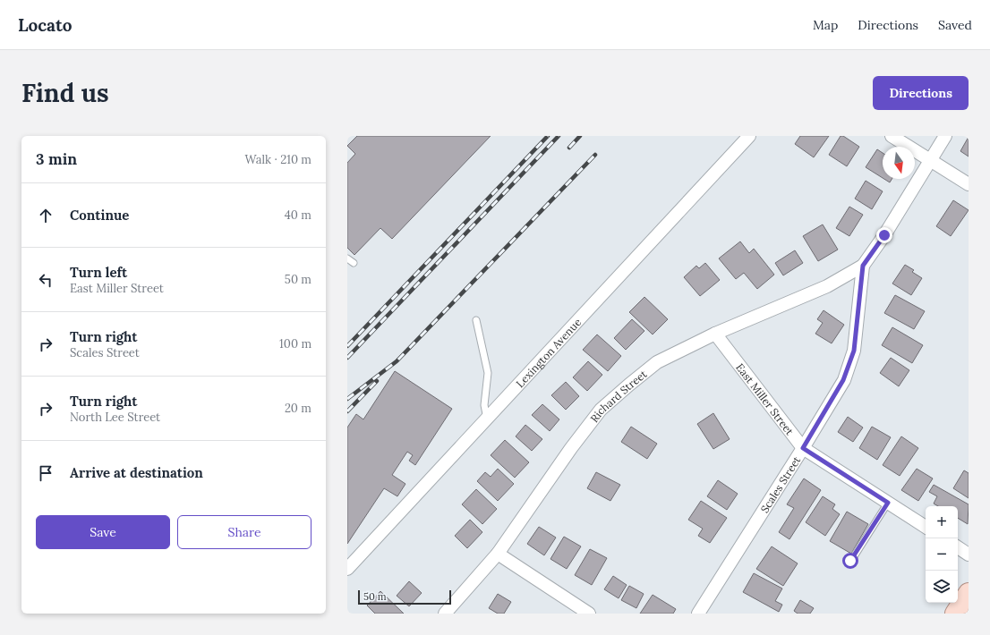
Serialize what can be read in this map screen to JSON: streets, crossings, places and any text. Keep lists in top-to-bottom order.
{
  "streets": {
    "street": [
      "Lexington Avenue",
      "Richard Street",
      "East Miller Street",
      "Scales Street"
    ]
  },
  "crossings": [
    ["Richard Street", "East Miller Street"],
    ["Richard Street", "Scales Street"],
    ["East Miller Street", "Scales Street"]
  ],
  "scale_bar": "50 m",
  "north": "bottom",
  "page": {
    "header": "Locato",
    "nav": ["Map", "Directions", "Saved"],
    "buttons": [
      "Directions",
      ["Save", "Share"]
    ],
    "title": "Find us",
    "heading": ["3 min", "Walk · 210 m"],
    "list": [
      ["Continue", "40 m"],
      ["Turn left", "East Miller Street", "50 m"],
      ["Turn right", "Scales Street", "100 m"],
      ["Turn right", "North Lee Street", "20 m"],
      "Arrive at destination"
    ],
    "map_buttons": ["+", "−"],
    "scale": "50 m"
  }
}
